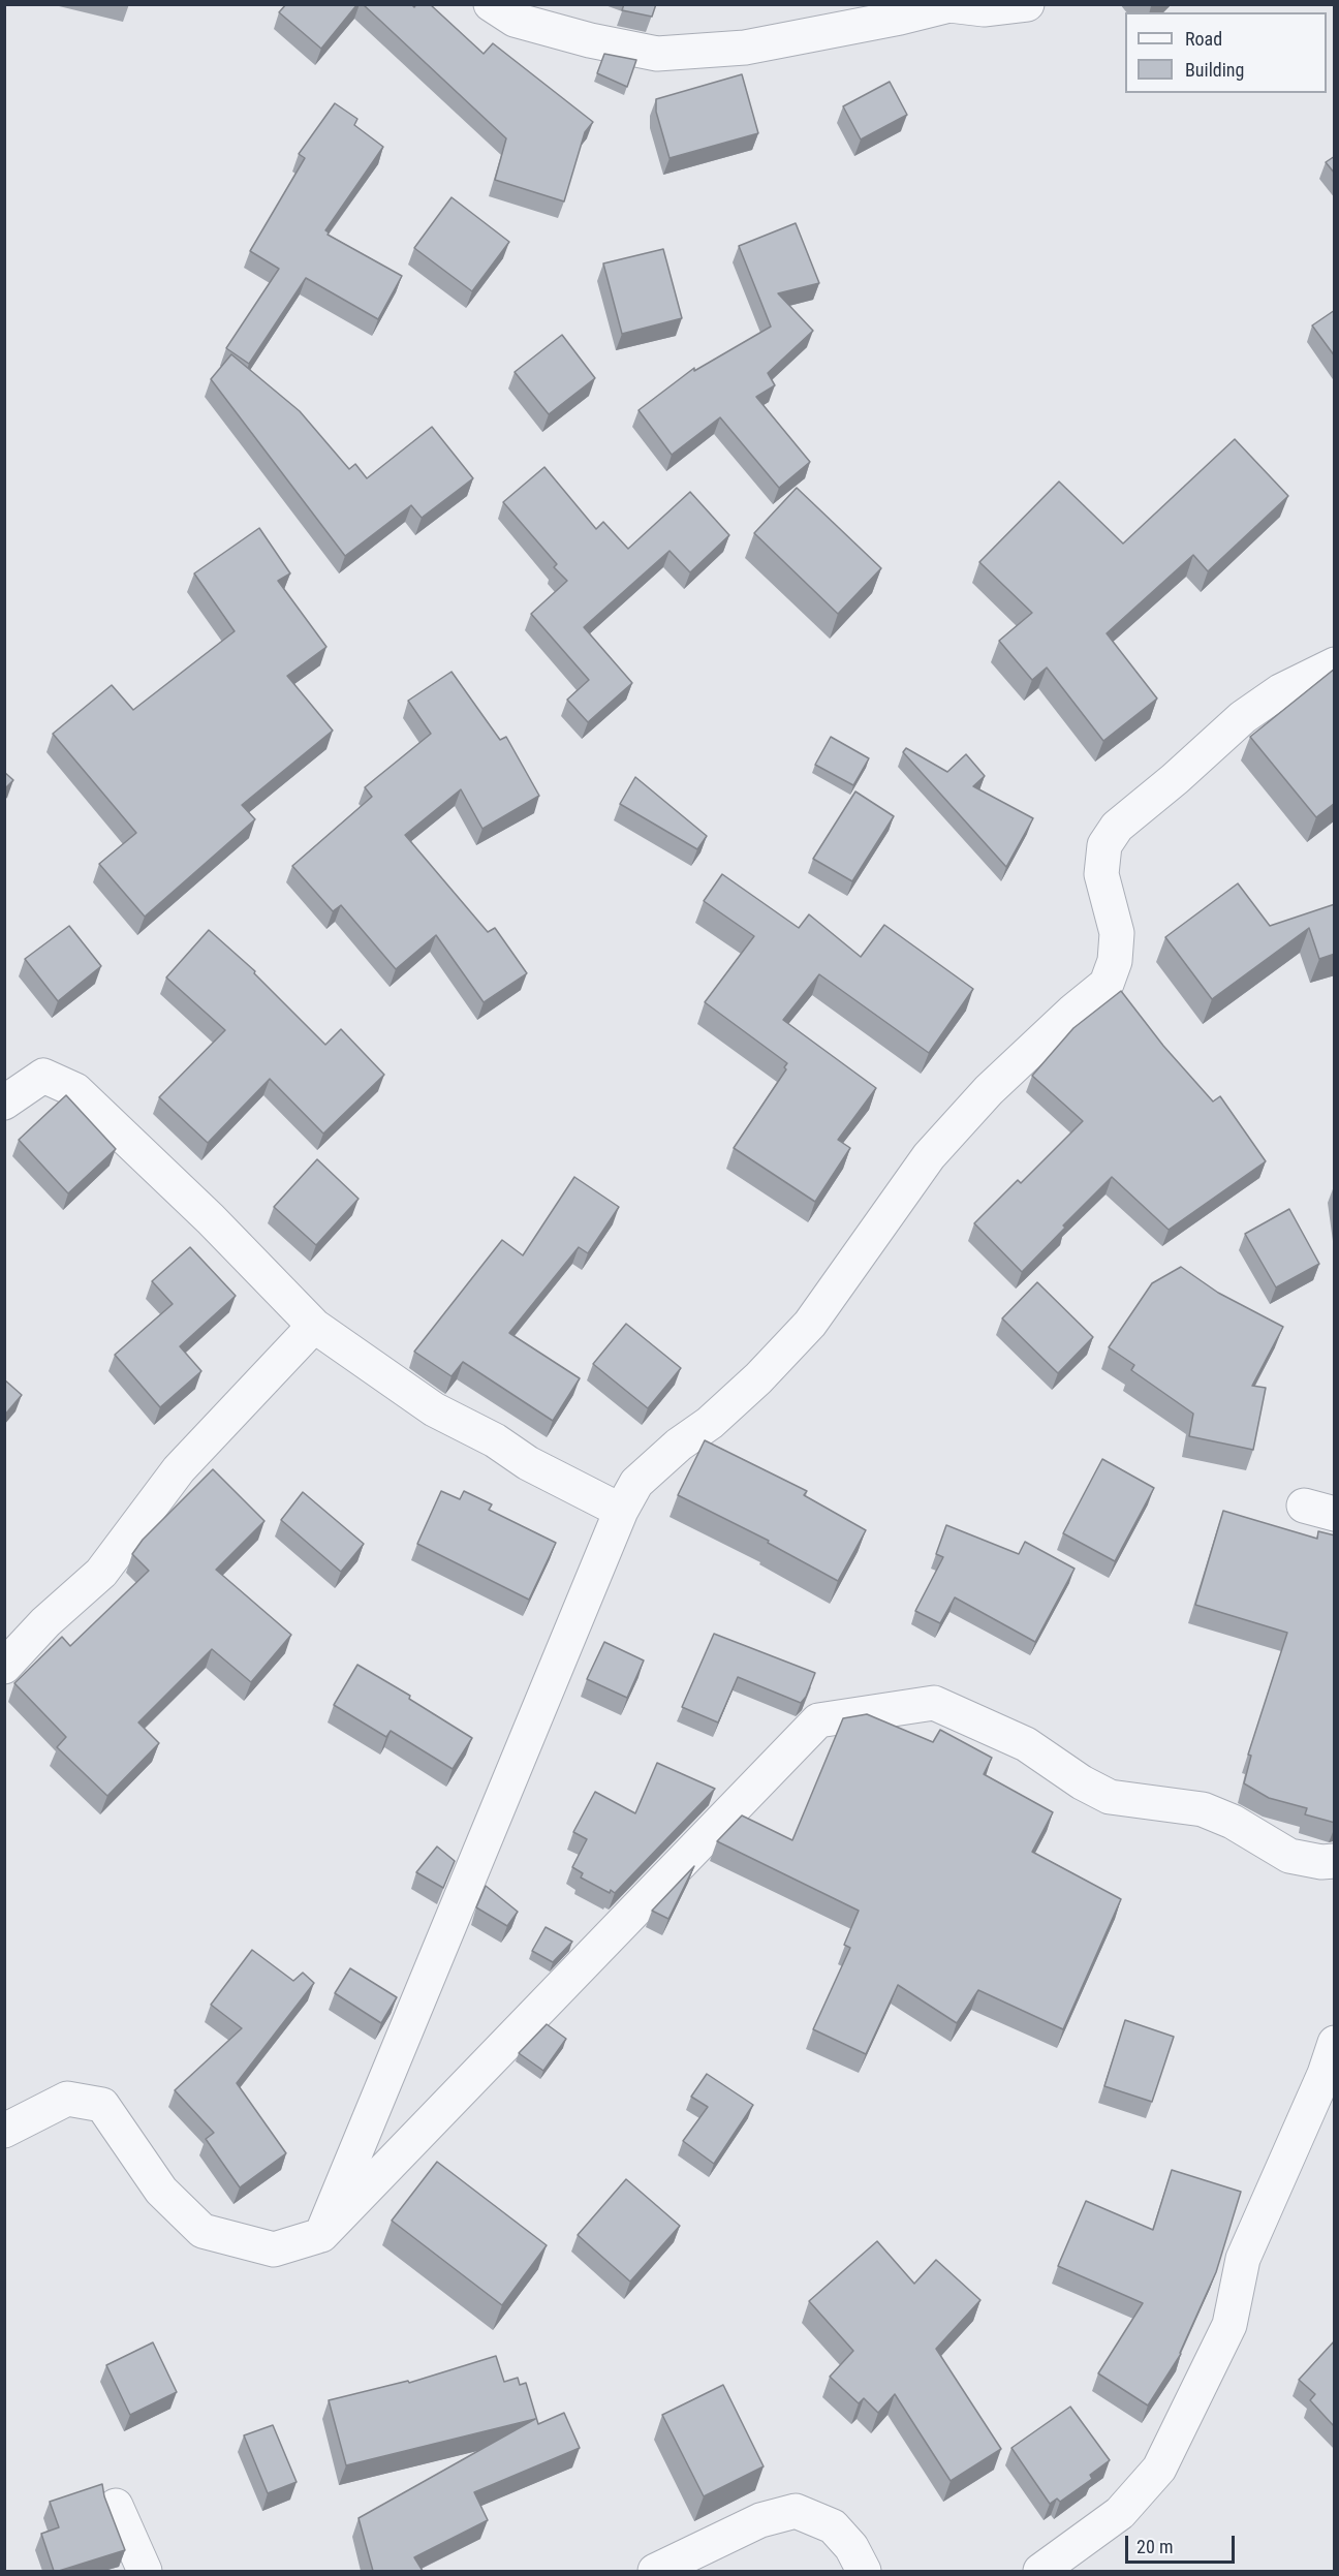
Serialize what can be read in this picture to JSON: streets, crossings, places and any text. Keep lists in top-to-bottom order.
{
  "legend": ["Road", "Building"],
  "scale_bar": "20 m"
}
